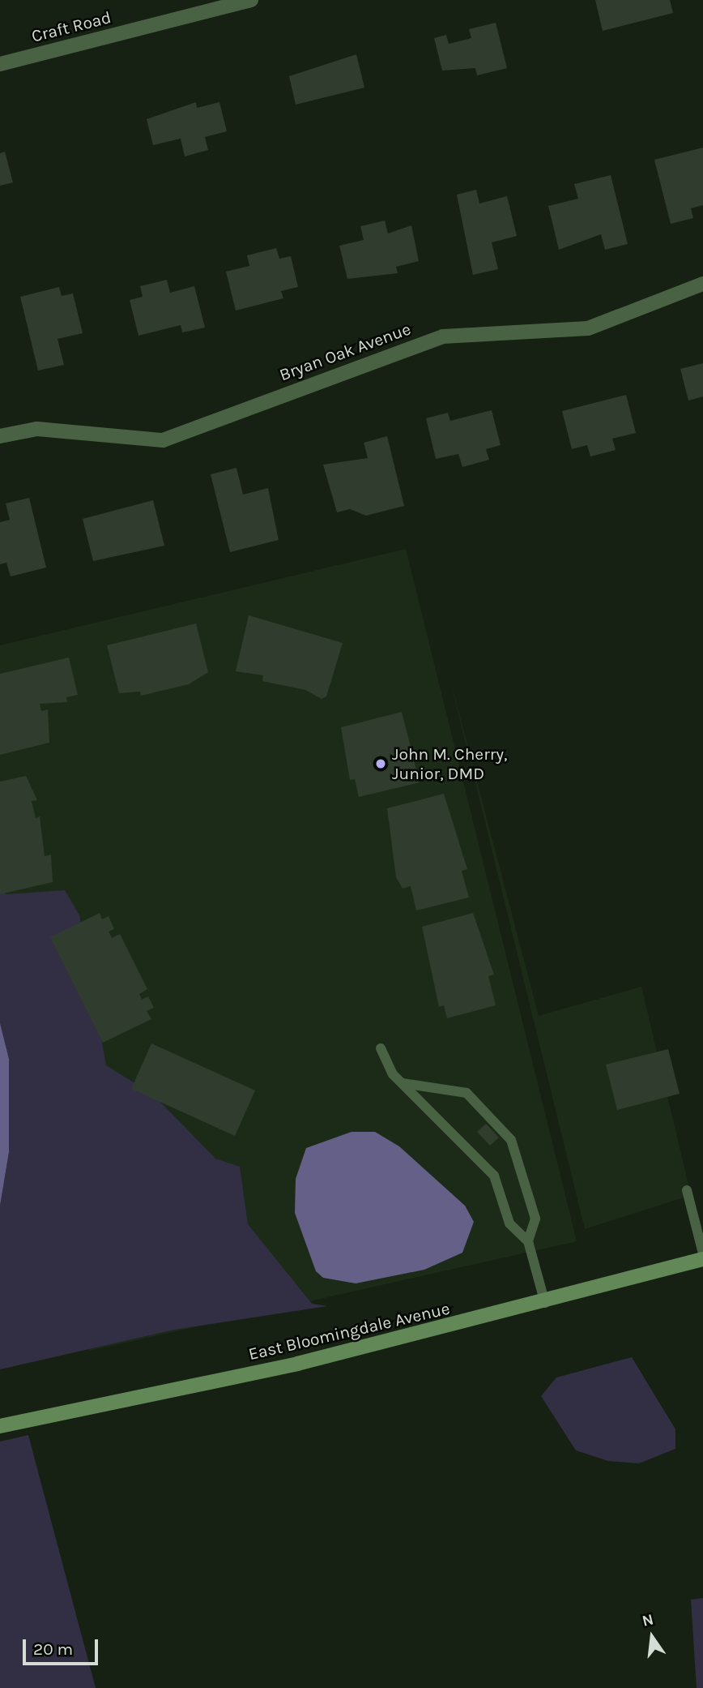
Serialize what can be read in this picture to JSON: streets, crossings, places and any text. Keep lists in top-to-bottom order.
{
  "streets": {
    "main road": ["East Bloomingdale Avenue"],
    "street": ["Craft Road", "Bryan Oak Avenue"]
  },
  "places": ["John M. Cherry, Junior, DMD"],
  "scale_bar": "20 m",
  "north": "top"
}
